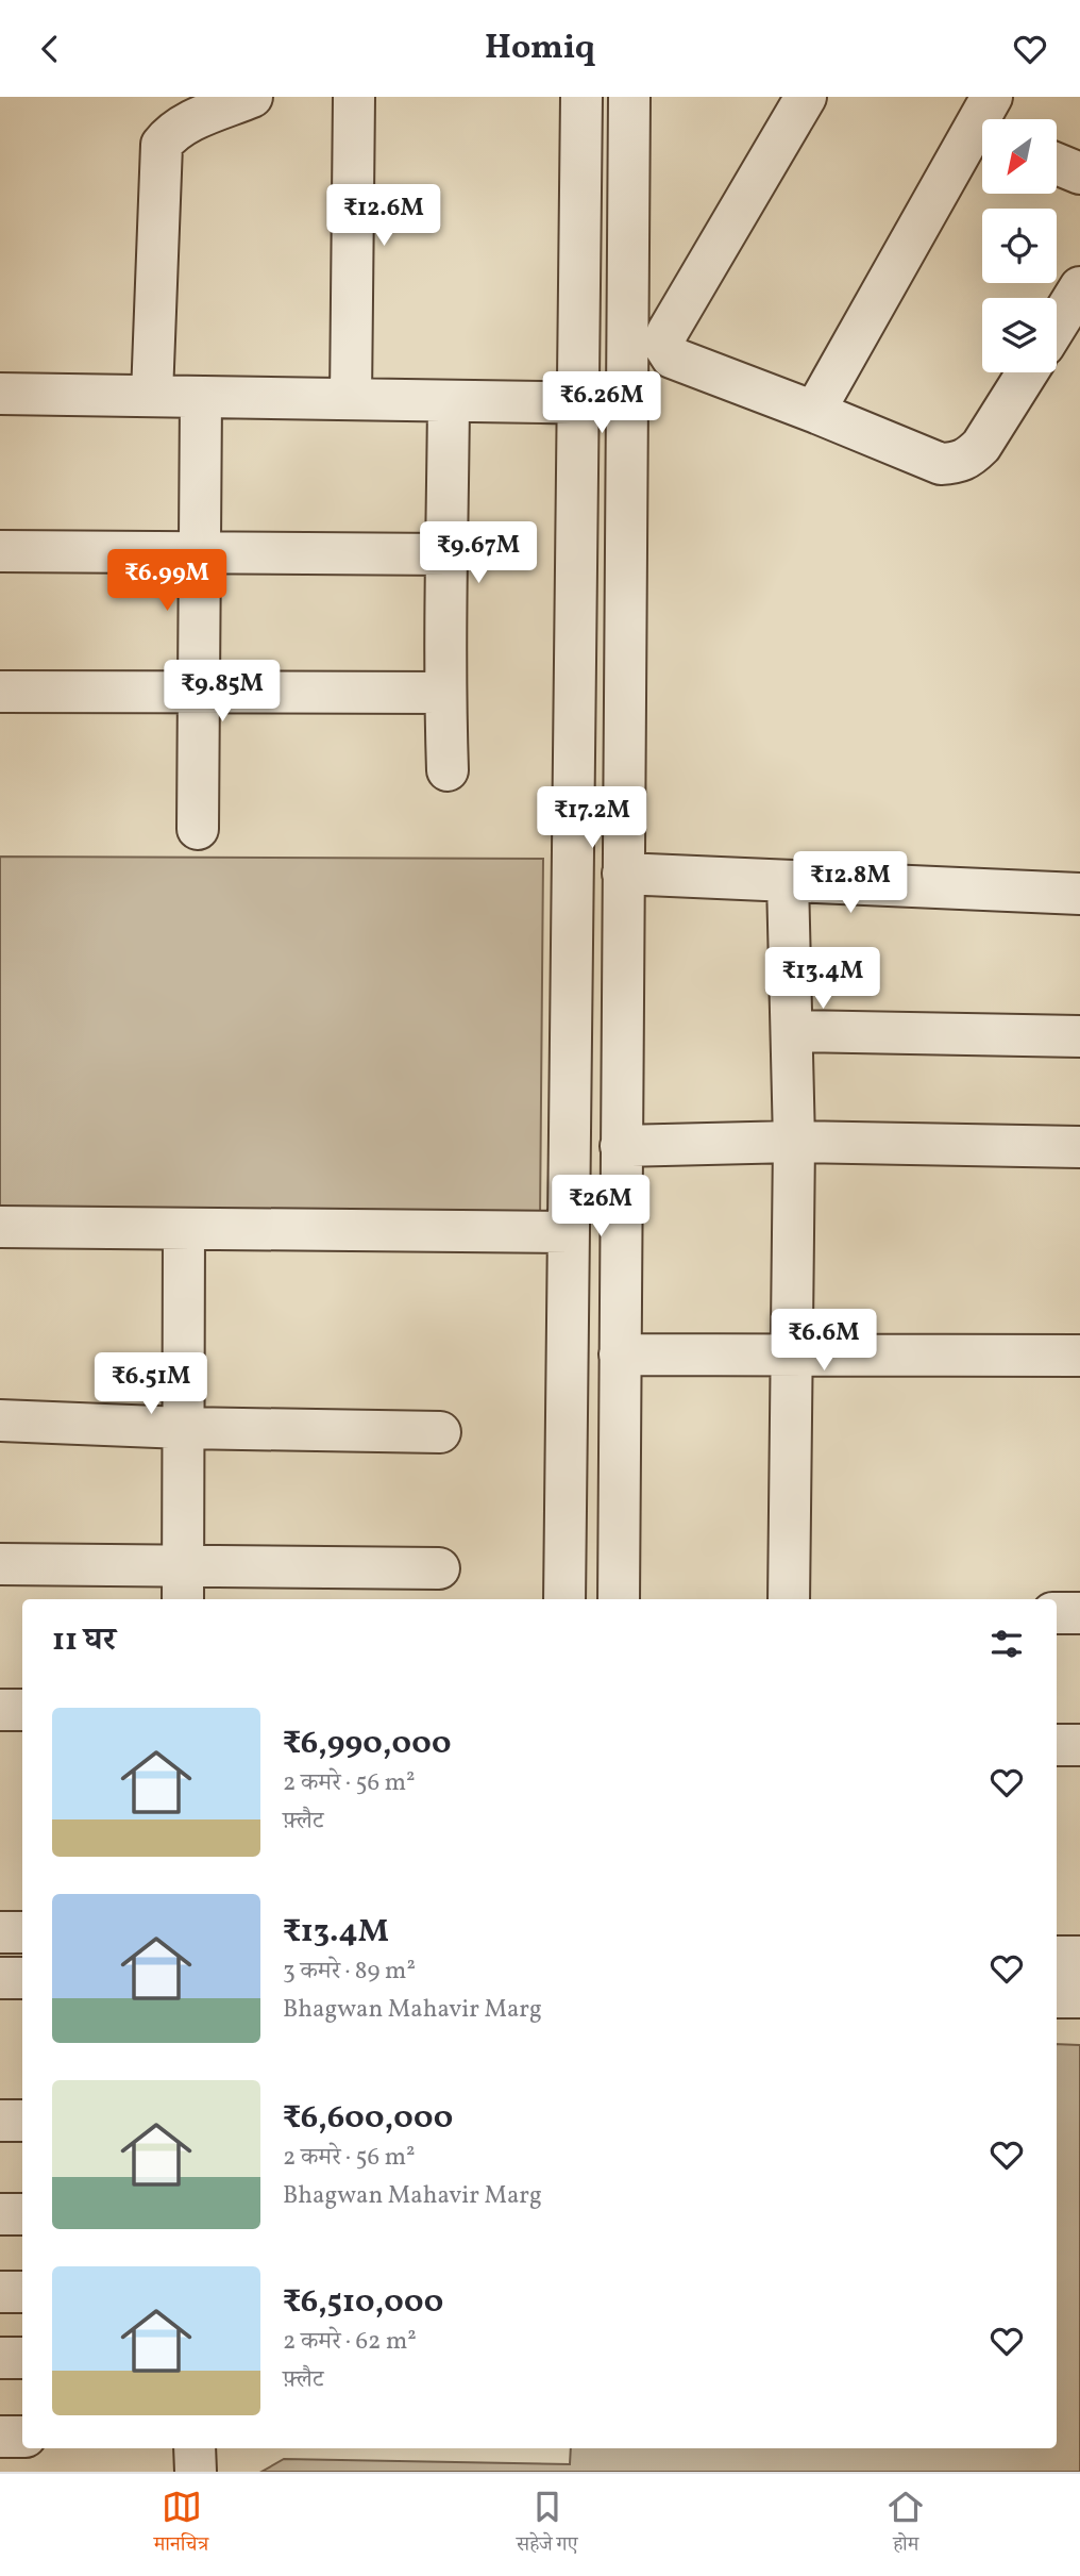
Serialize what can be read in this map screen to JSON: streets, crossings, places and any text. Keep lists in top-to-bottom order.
{
  "north": "bottom left",
  "page": {
    "header": "Homiq",
    "price": [
      "₹12.6M",
      "₹6.26M",
      "₹9.67M",
      "₹6.99M",
      "₹9.85M",
      "₹17.2M",
      "₹12.8M",
      "₹13.4M",
      "₹26M",
      "₹6.6M",
      "₹6.51M"
    ],
    "heading": "11 घर",
    "list": [
      {
        "name": "₹6,990,000",
        "note": "2 कमरे · 56 m² · फ़्लैट"
      },
      {
        "name": "₹13.4M",
        "note": "3 कमरे · 89 m² · Bhagwan Mahavir Marg"
      },
      {
        "name": "₹6,600,000",
        "note": "2 कमरे · 56 m² · Bhagwan Mahavir Marg"
      },
      {
        "name": "₹6,510,000",
        "note": "2 कमरे · 62 m² · फ़्लैट"
      }
    ],
    "tabs": ["मानचित्र", "सहेजे गए", "होम"]
  }
}
